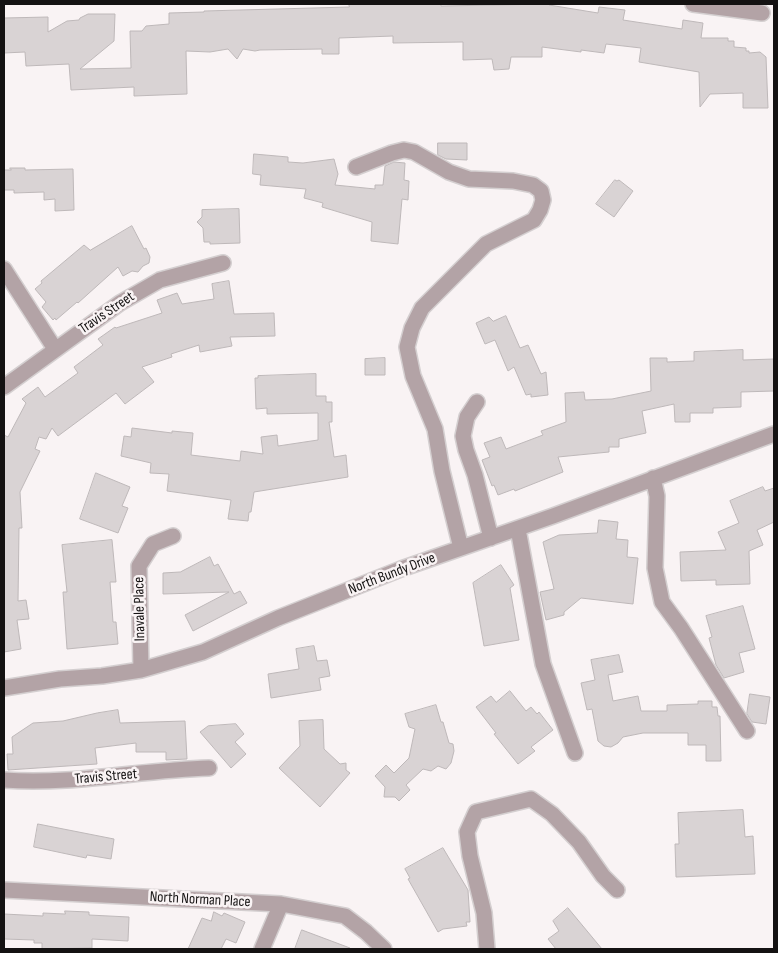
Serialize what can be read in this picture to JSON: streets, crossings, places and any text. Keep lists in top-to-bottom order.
{
  "streets": {
    "street": [
      "Travis Street",
      "North Bundy Drive",
      "Inavale Place",
      "North Norman Place"
    ]
  },
  "crossings": [
    ["North Bundy Drive", "Inavale Place"]
  ]
}
